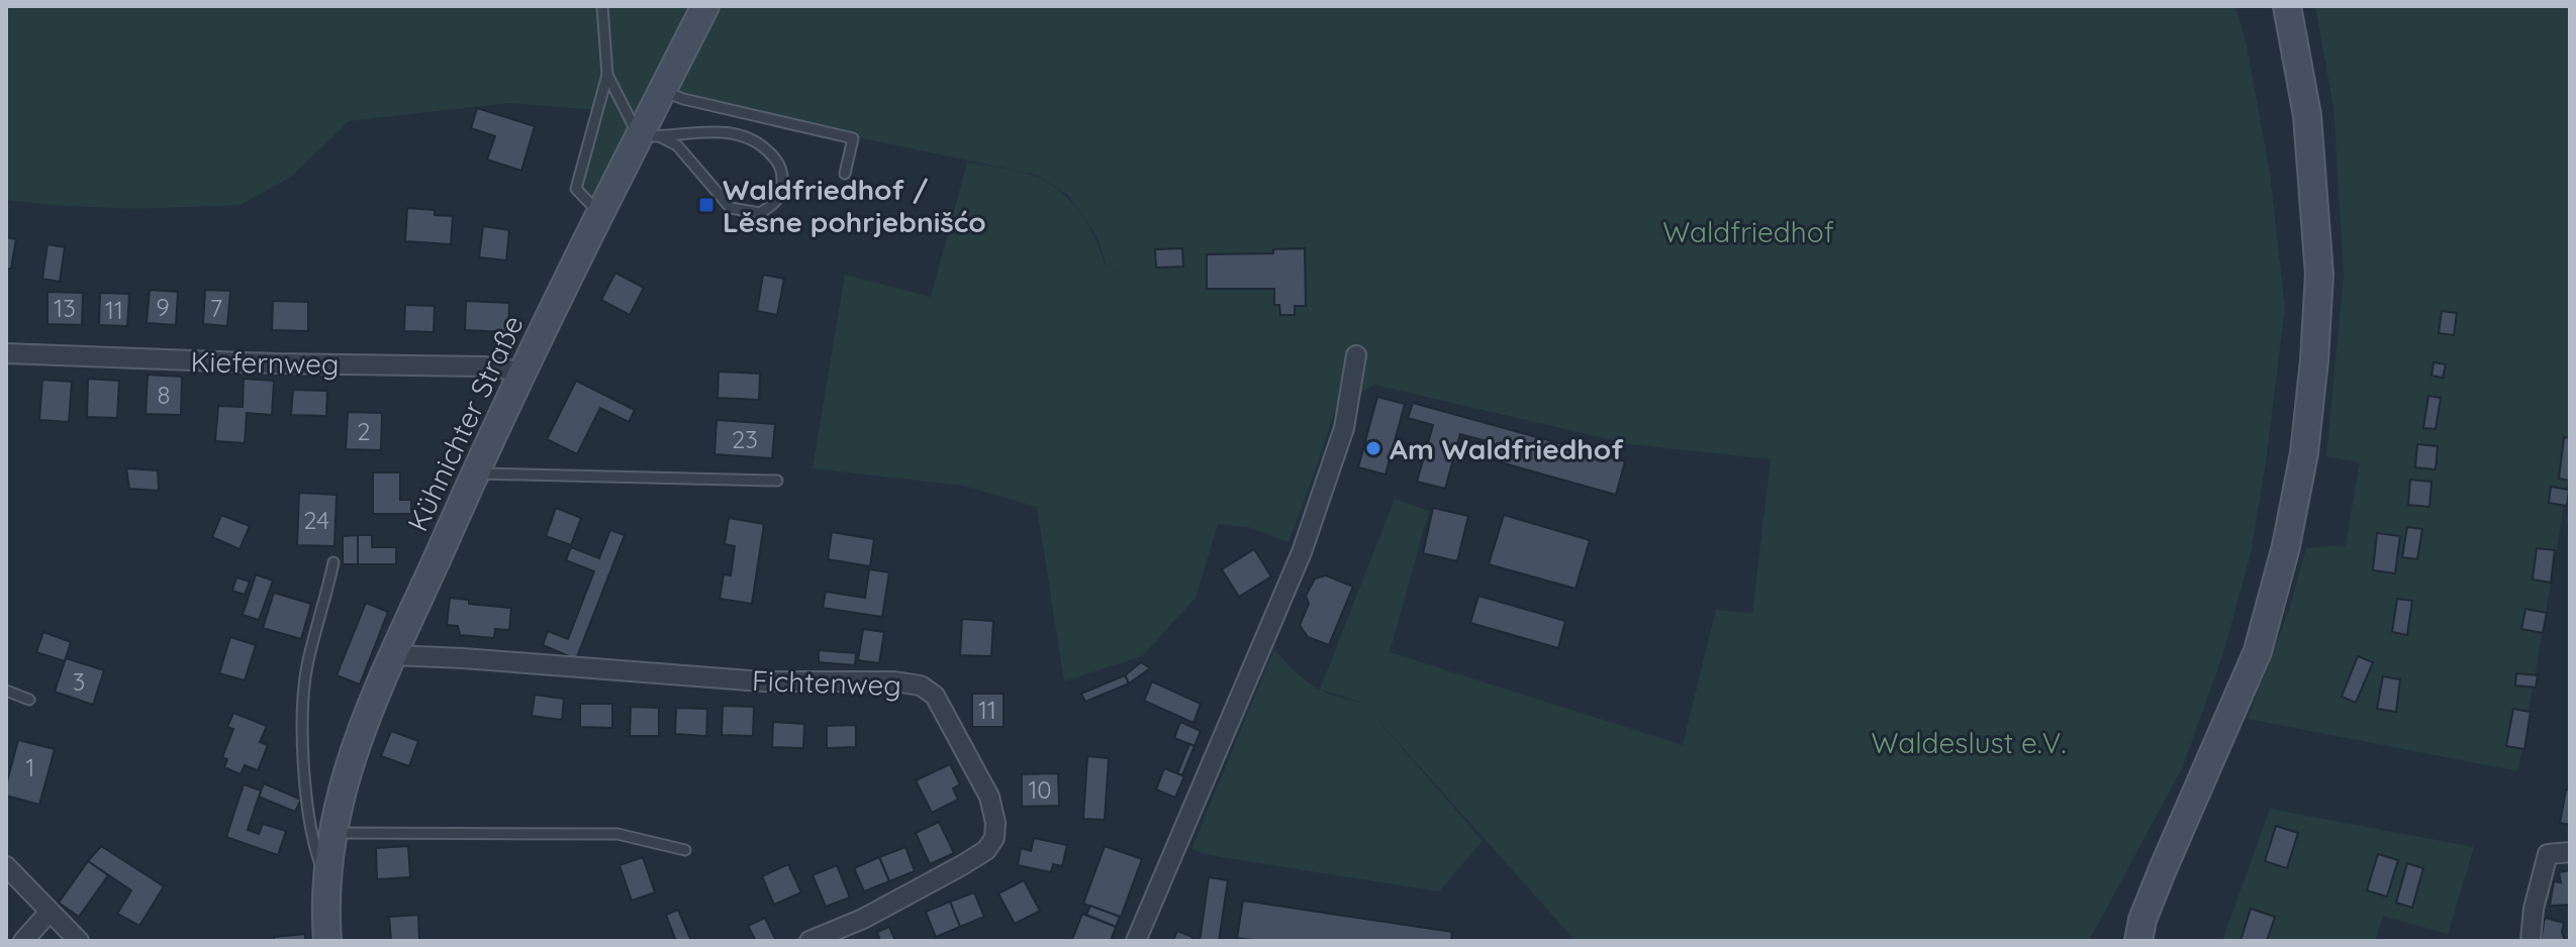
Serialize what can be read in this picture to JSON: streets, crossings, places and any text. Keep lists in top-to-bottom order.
{
  "streets": {
    "street": ["Kiefernweg", "Kühnichter Straße", "Fichtenweg"]
  },
  "crossings": [
    ["Kiefernweg", "Kühnichter Straße"],
    ["Kühnichter Straße", "Fichtenweg"]
  ],
  "parks": ["Waldfriedhof", "Waldeslust e.V."],
  "places": {
    "transit": ["Waldfriedhof / Lěsne pohrjebnišćo"],
    "other": ["Am Waldfriedhof"]
  },
  "house_numbers": [
    "9",
    "13",
    "7",
    "11",
    "8",
    "2",
    "23",
    "24",
    "3",
    "11",
    "1",
    "10"
  ]
}
